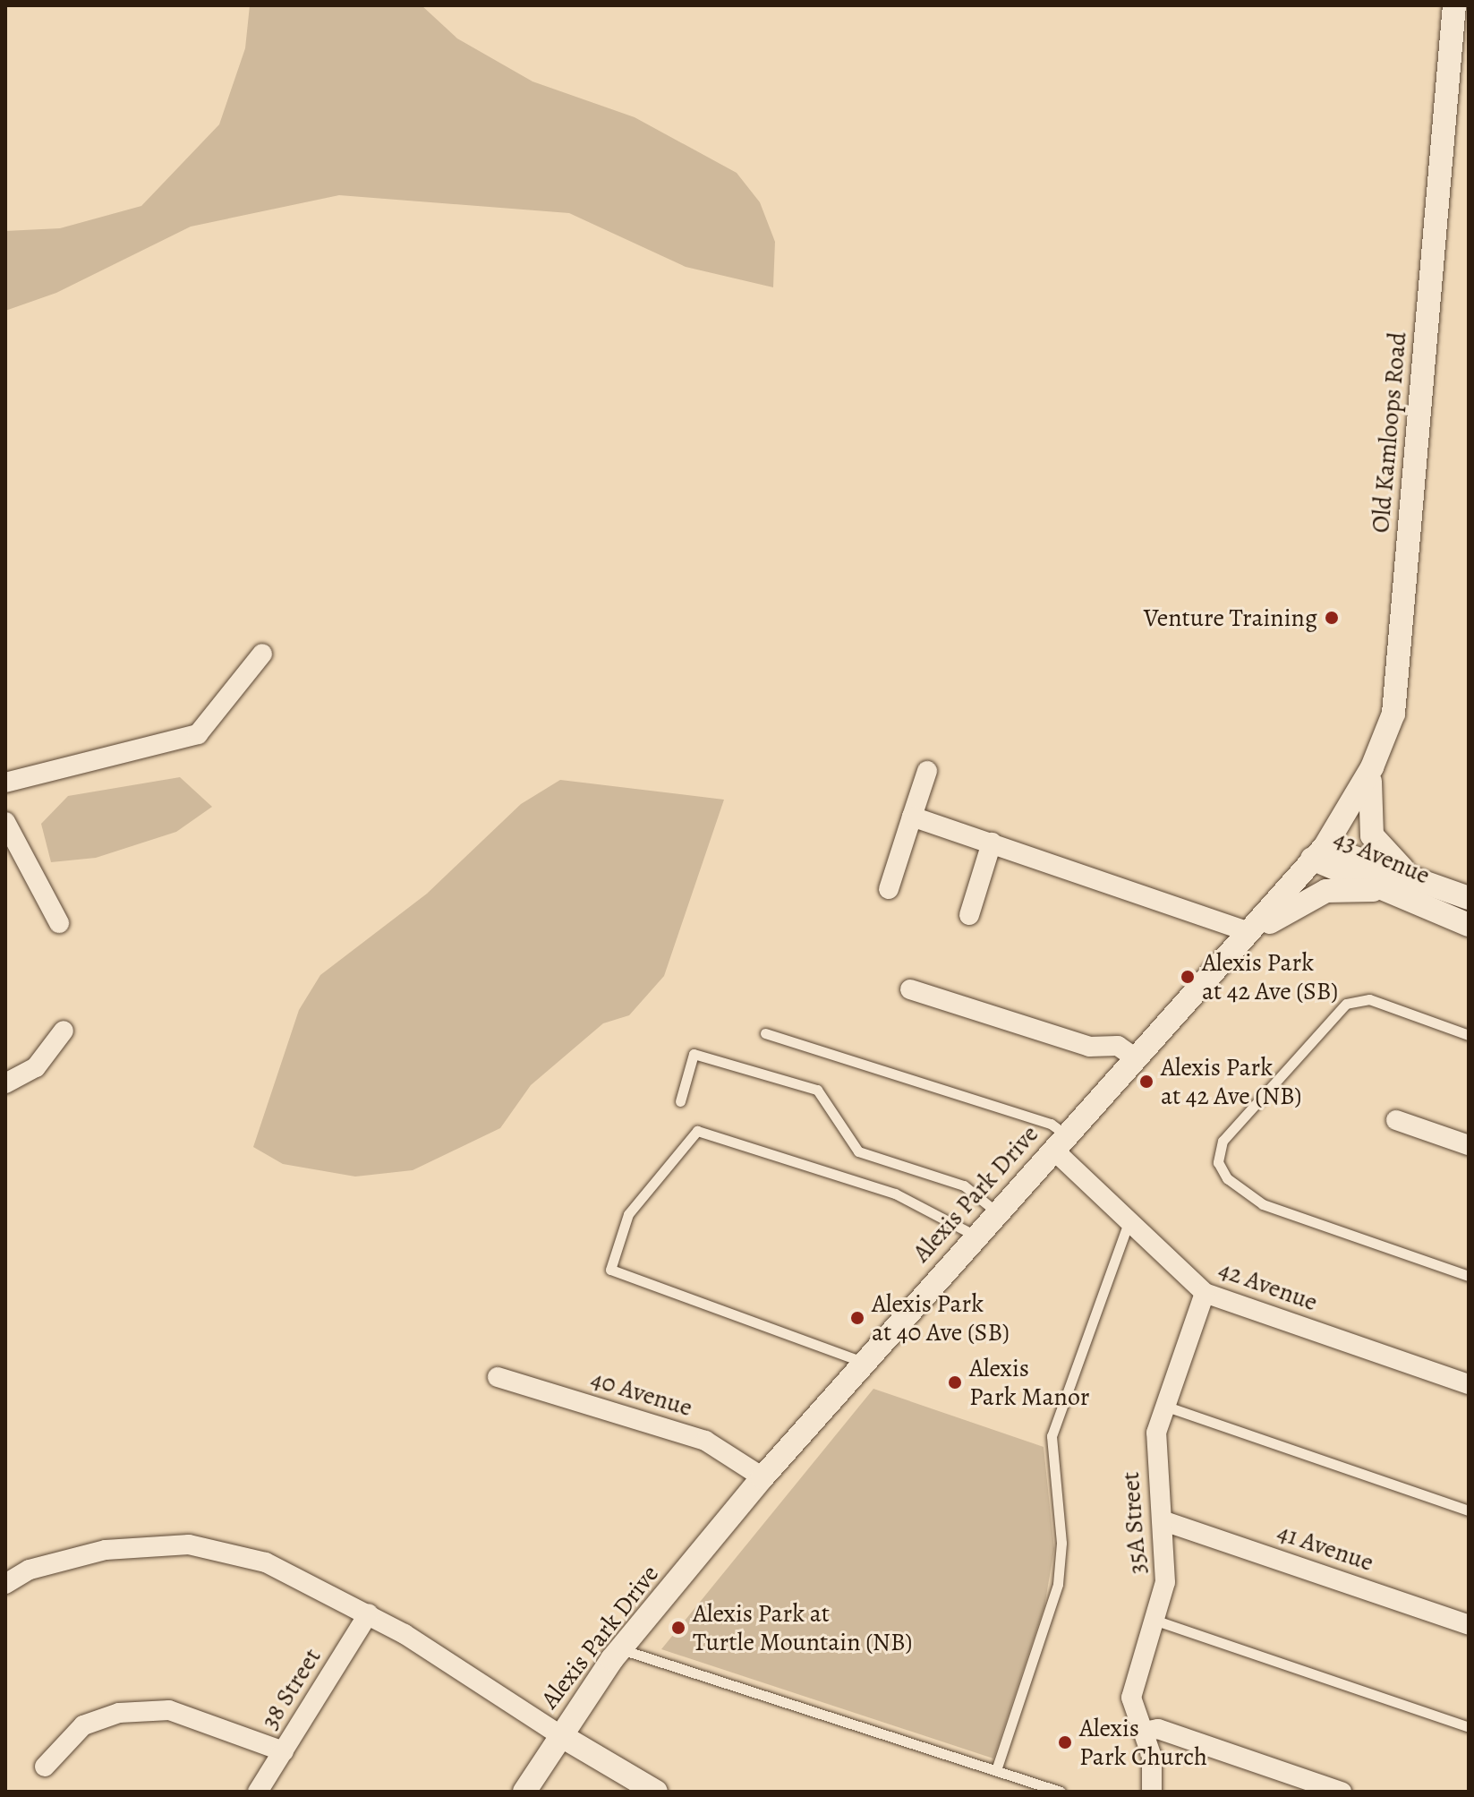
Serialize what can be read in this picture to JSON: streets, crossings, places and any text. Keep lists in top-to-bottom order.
{
  "streets": {
    "street": [
      "Old Kamloops Road",
      "43 Avenue",
      "Alexis Park Drive",
      "42 Avenue",
      "40 Avenue",
      "35A Street",
      "41 Avenue",
      "38 Street"
    ]
  },
  "crossings": [
    ["Old Kamloops Road", "43 Avenue"],
    ["Old Kamloops Road", "Alexis Park Drive"],
    ["43 Avenue", "Alexis Park Drive"],
    ["Alexis Park Drive", "42 Avenue"],
    ["Alexis Park Drive", "40 Avenue"],
    ["42 Avenue", "35A Street"],
    ["35A Street", "41 Avenue"]
  ],
  "places": [
    "Venture Training",
    "Alexis Park at 42 Ave (SB)",
    "Alexis Park at 42 Ave (NB)",
    "Alexis Park at 40 Ave (SB)",
    "Alexis Park Manor",
    "Alexis Park at Turtle Mountain (NB)",
    "Alexis Park Church"
  ]
}
